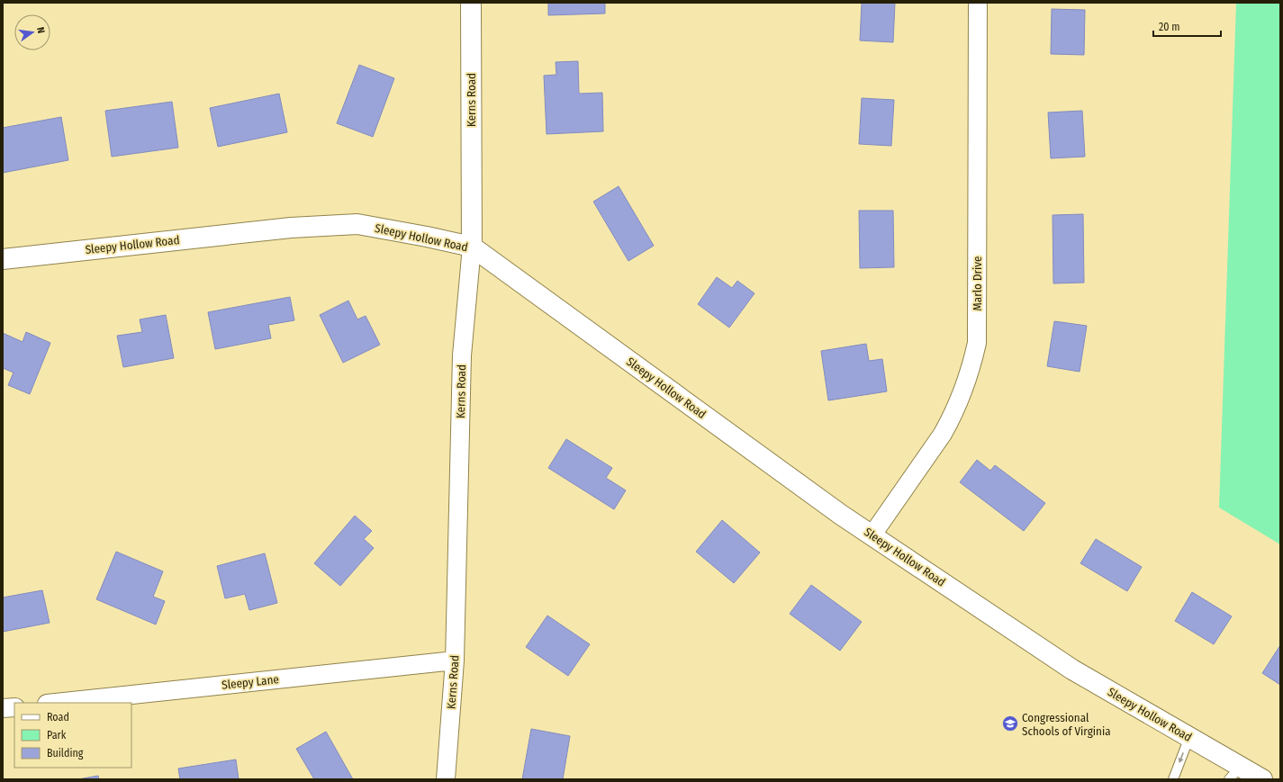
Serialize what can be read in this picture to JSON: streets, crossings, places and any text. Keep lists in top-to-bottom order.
{
  "streets": {
    "main road": ["Kerns Road", "Sleepy Hollow Road"],
    "street": ["Marlo Drive", "Sleepy Lane"]
  },
  "crossings": [
    ["Kerns Road", "Sleepy Hollow Road"],
    ["Kerns Road", "Sleepy Lane"],
    ["Sleepy Hollow Road", "Marlo Drive"]
  ],
  "places": {
    "school or university": ["Congressional Schools of Virginia"]
  },
  "legend": ["Road", "Park", "Building"],
  "scale_bar": "20 m",
  "north": "right"
}
